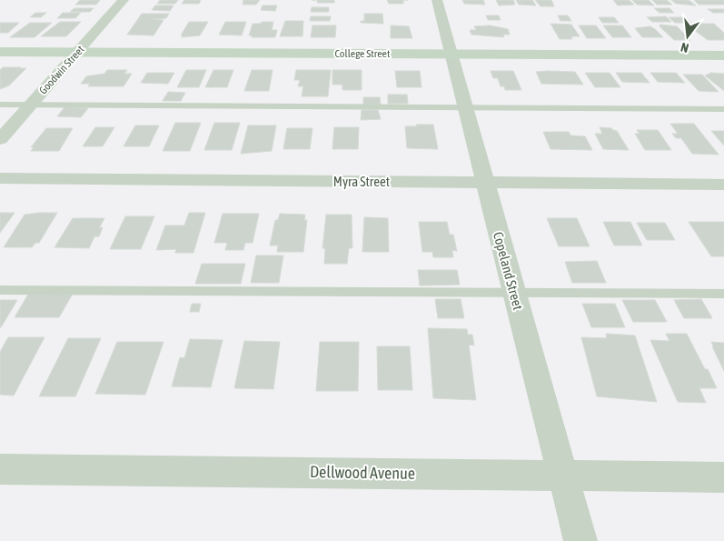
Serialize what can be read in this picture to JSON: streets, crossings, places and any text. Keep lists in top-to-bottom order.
{
  "streets": {
    "street": [
      "College Street",
      "Goodwin Street",
      "Myra Street",
      "Copeland Street",
      "Dellwood Avenue"
    ]
  },
  "crossings": [
    ["College Street", "Goodwin Street"],
    ["College Street", "Copeland Street"],
    ["Myra Street", "Copeland Street"],
    ["Copeland Street", "Dellwood Avenue"]
  ],
  "north": "bottom"
}
